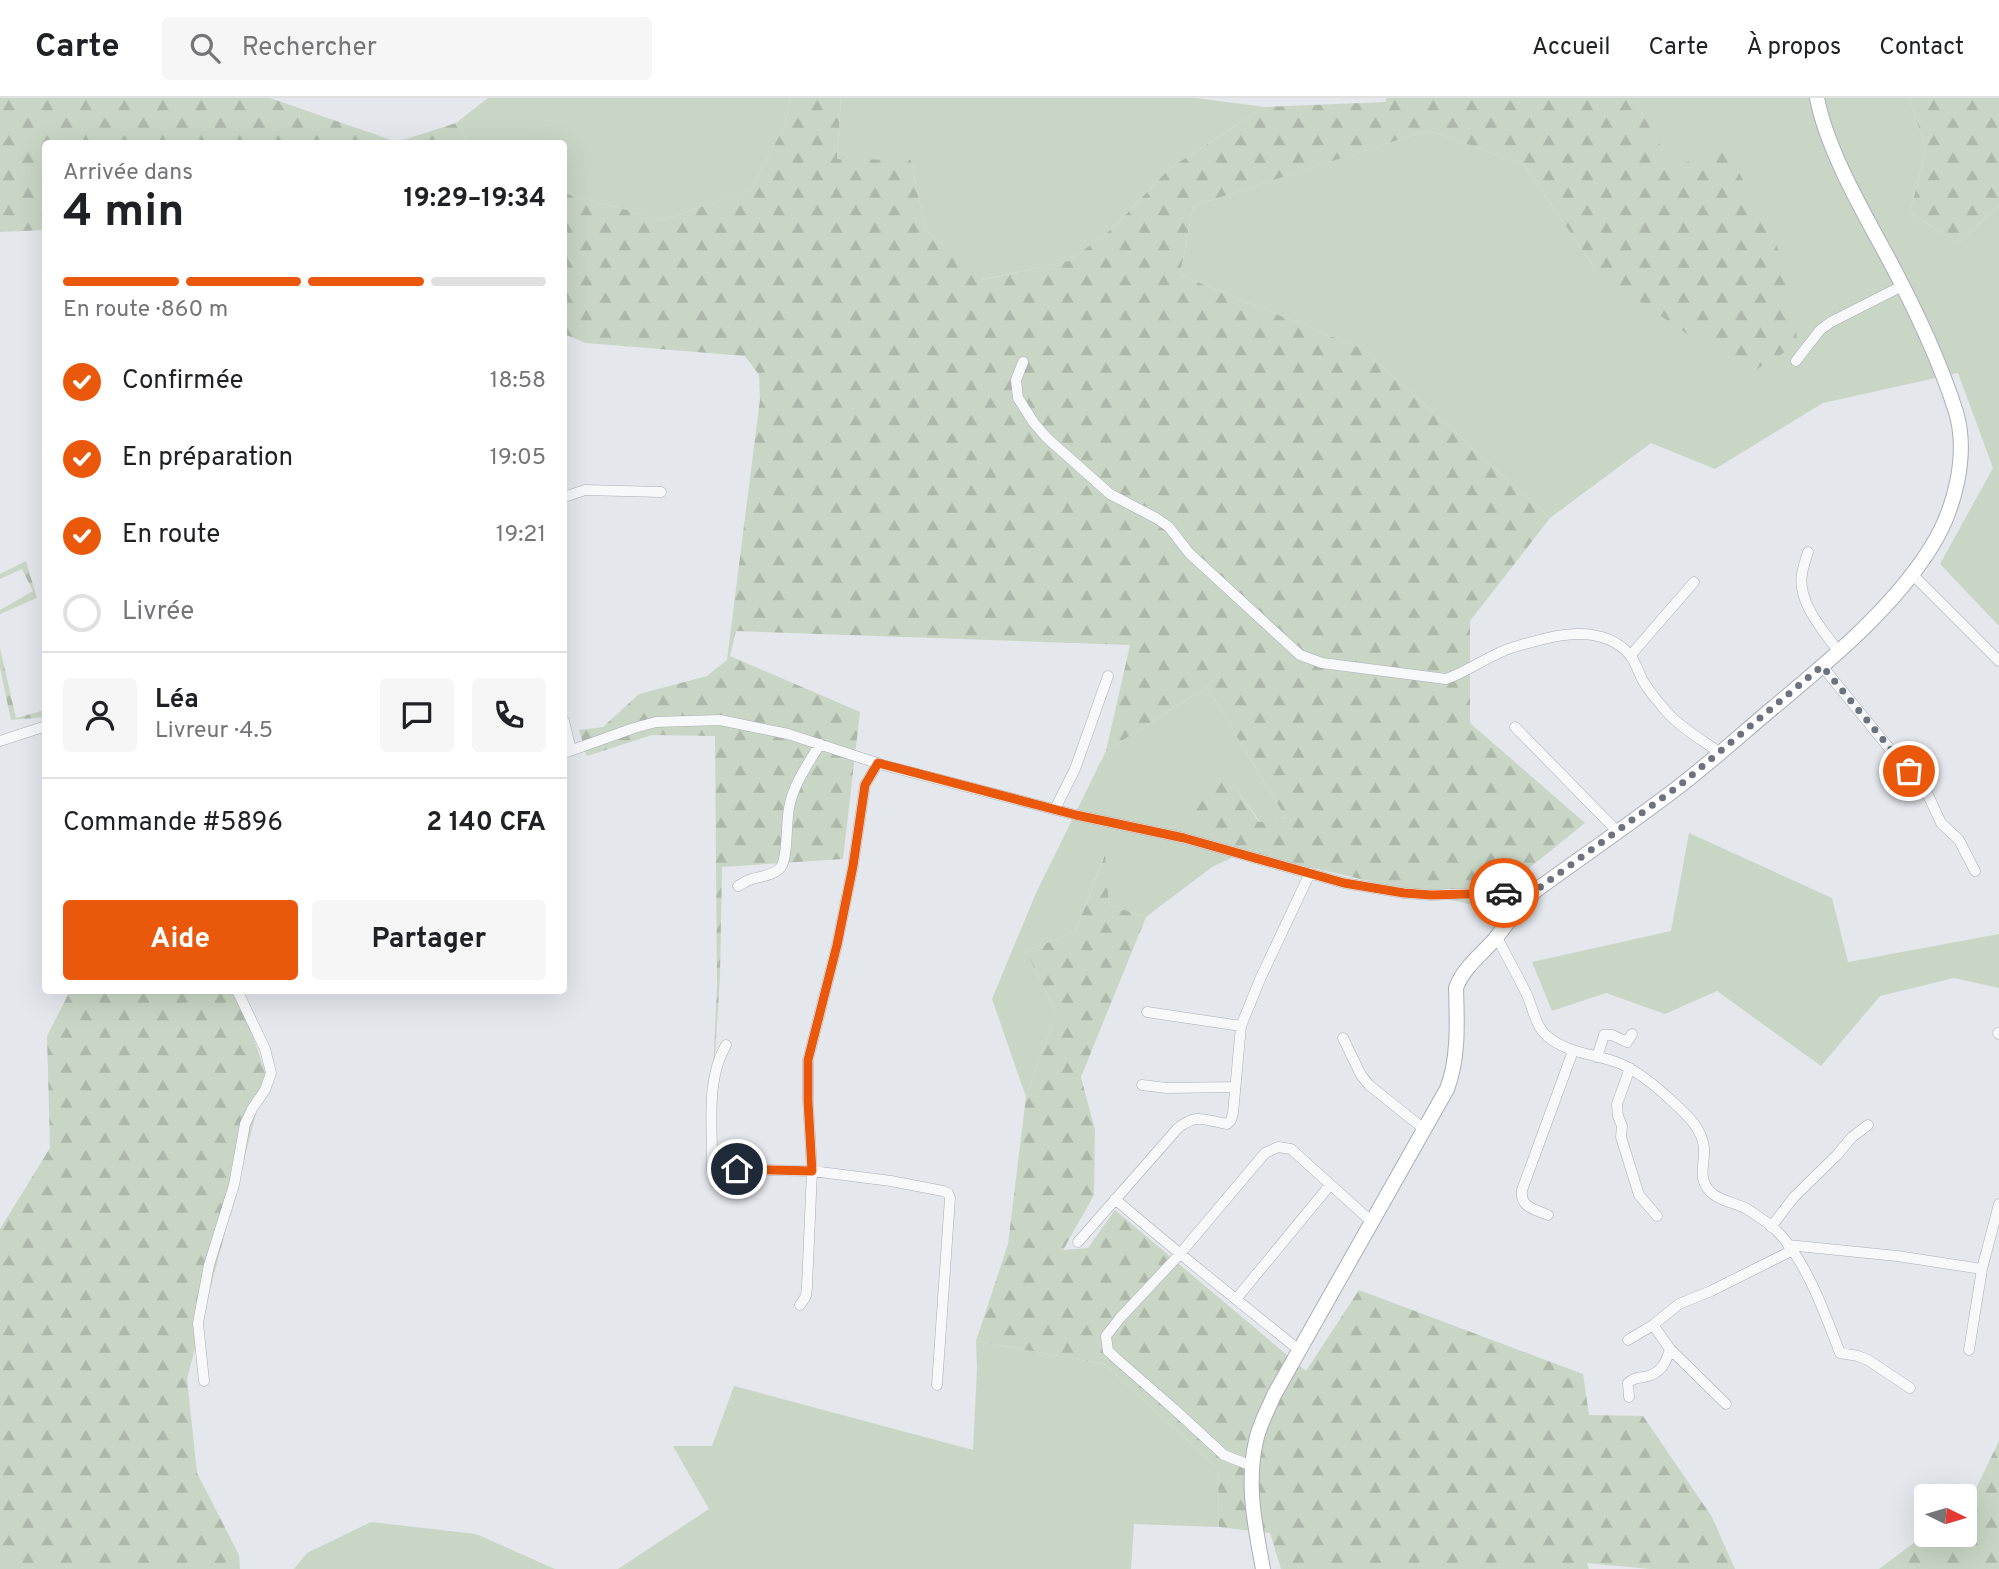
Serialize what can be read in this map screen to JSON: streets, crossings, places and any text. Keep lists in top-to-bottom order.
{
  "north": "right",
  "page": {
    "header": "Carte",
    "search": "Rechercher",
    "nav": [
      "Accueil",
      "Carte",
      "À propos",
      "Contact"
    ],
    "heading": ["4 min", "Arrivée dans", "19:29–19:34"],
    "panel": [
      "Léa",
      "Livreur · 4.5",
      "Commande #5896",
      "2 140 CFA"
    ],
    "bar": "En route · 860 m",
    "list": [
      ["Confirmée", "18:58"],
      ["En préparation", "19:05"],
      ["En route", "19:21"],
      "Livrée"
    ],
    "buttons": ["Aide", "Partager"]
  }
}
